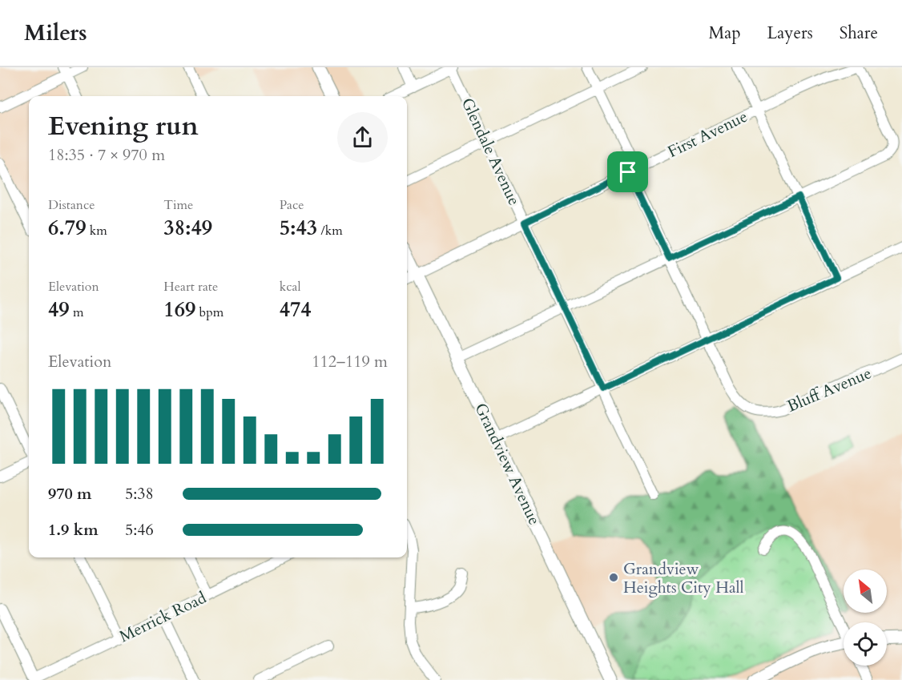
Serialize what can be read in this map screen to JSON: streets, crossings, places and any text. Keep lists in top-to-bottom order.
{
  "streets": {
    "main road": ["Grandview Avenue"],
    "street": [
      "First Avenue",
      "Glendale Avenue",
      "Bluff Avenue",
      "Merrick Road"
    ]
  },
  "crossings": [
    ["First Avenue", "Glendale Avenue"],
    ["First Avenue", "Grandview Avenue"]
  ],
  "places": ["Grandview Heights City Hall"],
  "north": "top left",
  "page": {
    "header": "Milers",
    "nav": ["Map", "Layers", "Share"],
    "heading": ["Evening run", "18:35 · 7 × 970 m"],
    "stats": [
      ["Distance", "6.79 km"],
      ["Time", "38:49"],
      ["Pace", "5:43 /km"],
      ["Elevation", "49 m"],
      ["Heart rate", "169 bpm"],
      ["kcal", "474"]
    ],
    "chart": ["Elevation", "112–119 m"],
    "list": [
      {
        "name": "970 m",
        "note": "5:38"
      },
      {
        "name": "1.9 km",
        "note": "5:46"
      }
    ]
  }
}
